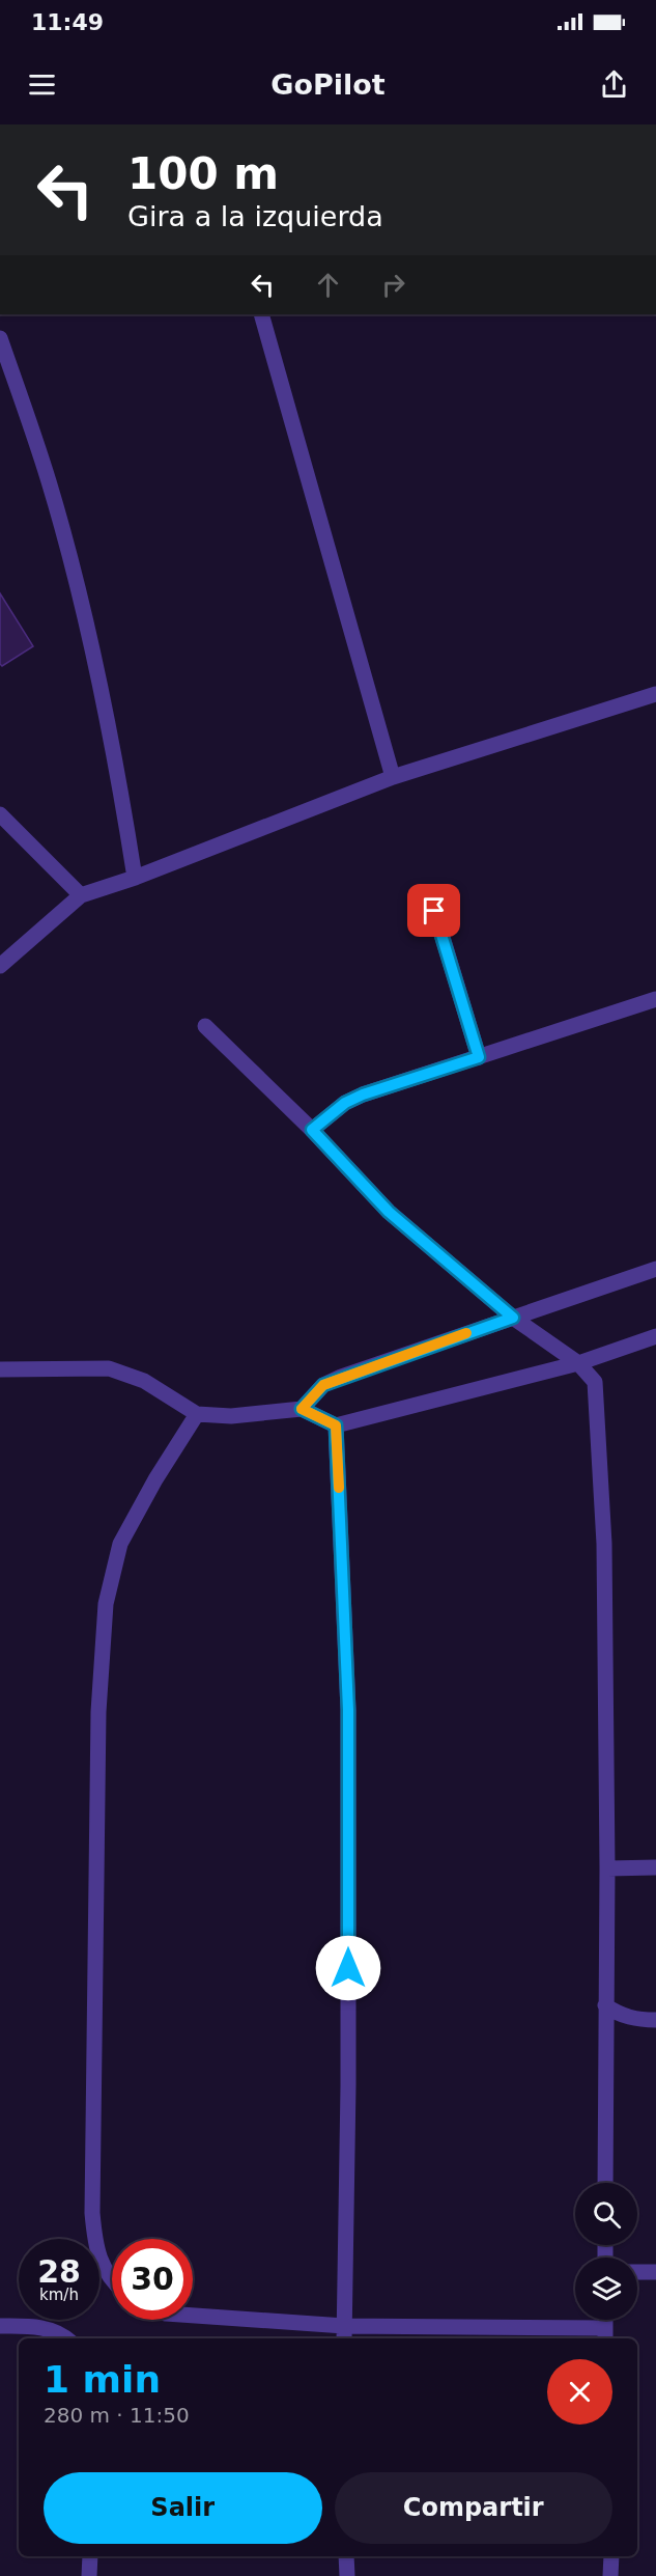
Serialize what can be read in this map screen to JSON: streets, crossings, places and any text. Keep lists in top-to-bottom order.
{
  "page": {
    "status": "11:49",
    "header": "GoPilot",
    "turn": ["100 m", "Gira a la izquierda"],
    "speed": "28 km/h",
    "limit": "30",
    "heading": ["1 min", "280 m · 11:50"],
    "buttons": ["Salir", "Compartir"]
  }
}
